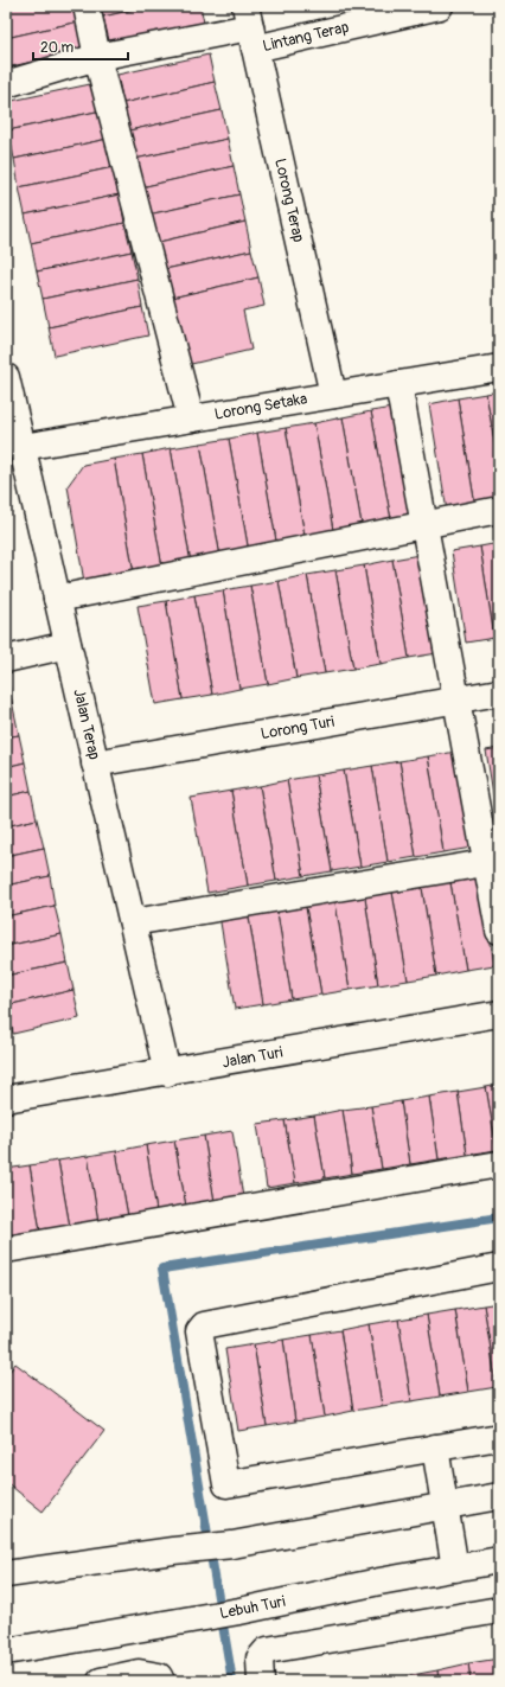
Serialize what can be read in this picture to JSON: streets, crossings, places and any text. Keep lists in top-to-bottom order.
{
  "streets": {
    "street": [
      "Lintang Terap",
      "Lorong Terap",
      "Lorong Setaka",
      "Jalan Terap",
      "Lorong Turi",
      "Jalan Turi",
      "Lebuh Turi"
    ]
  },
  "crossings": [
    ["Lintang Terap", "Lorong Terap"],
    ["Lorong Terap", "Lorong Setaka"],
    ["Lorong Setaka", "Jalan Terap"],
    ["Jalan Terap", "Lorong Turi"],
    ["Jalan Terap", "Jalan Turi"]
  ],
  "scale_bar": "20 m"
}
